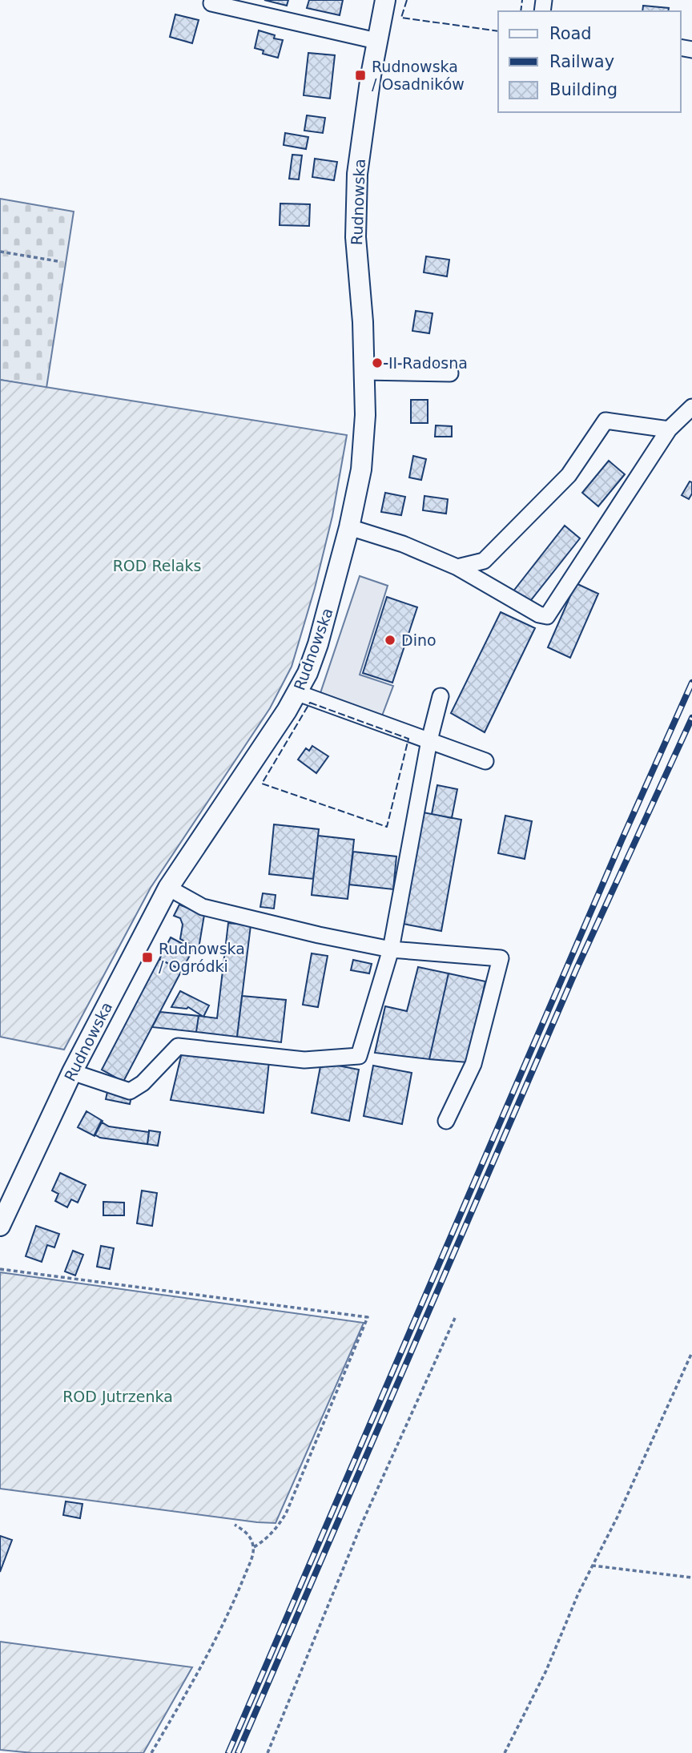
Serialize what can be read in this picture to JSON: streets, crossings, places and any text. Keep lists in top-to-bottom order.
{
  "streets": {
    "main road": ["Rudnowska"]
  },
  "parks": ["ROD Relaks", "ROD Jutrzenka"],
  "places": {
    "transit": ["Rudnowska / Osadników", "Rudnowska / Ogródki"],
    "other": ["II Radosna", "Dino"]
  },
  "legend": ["Road", "Railway", "Building"]
}
